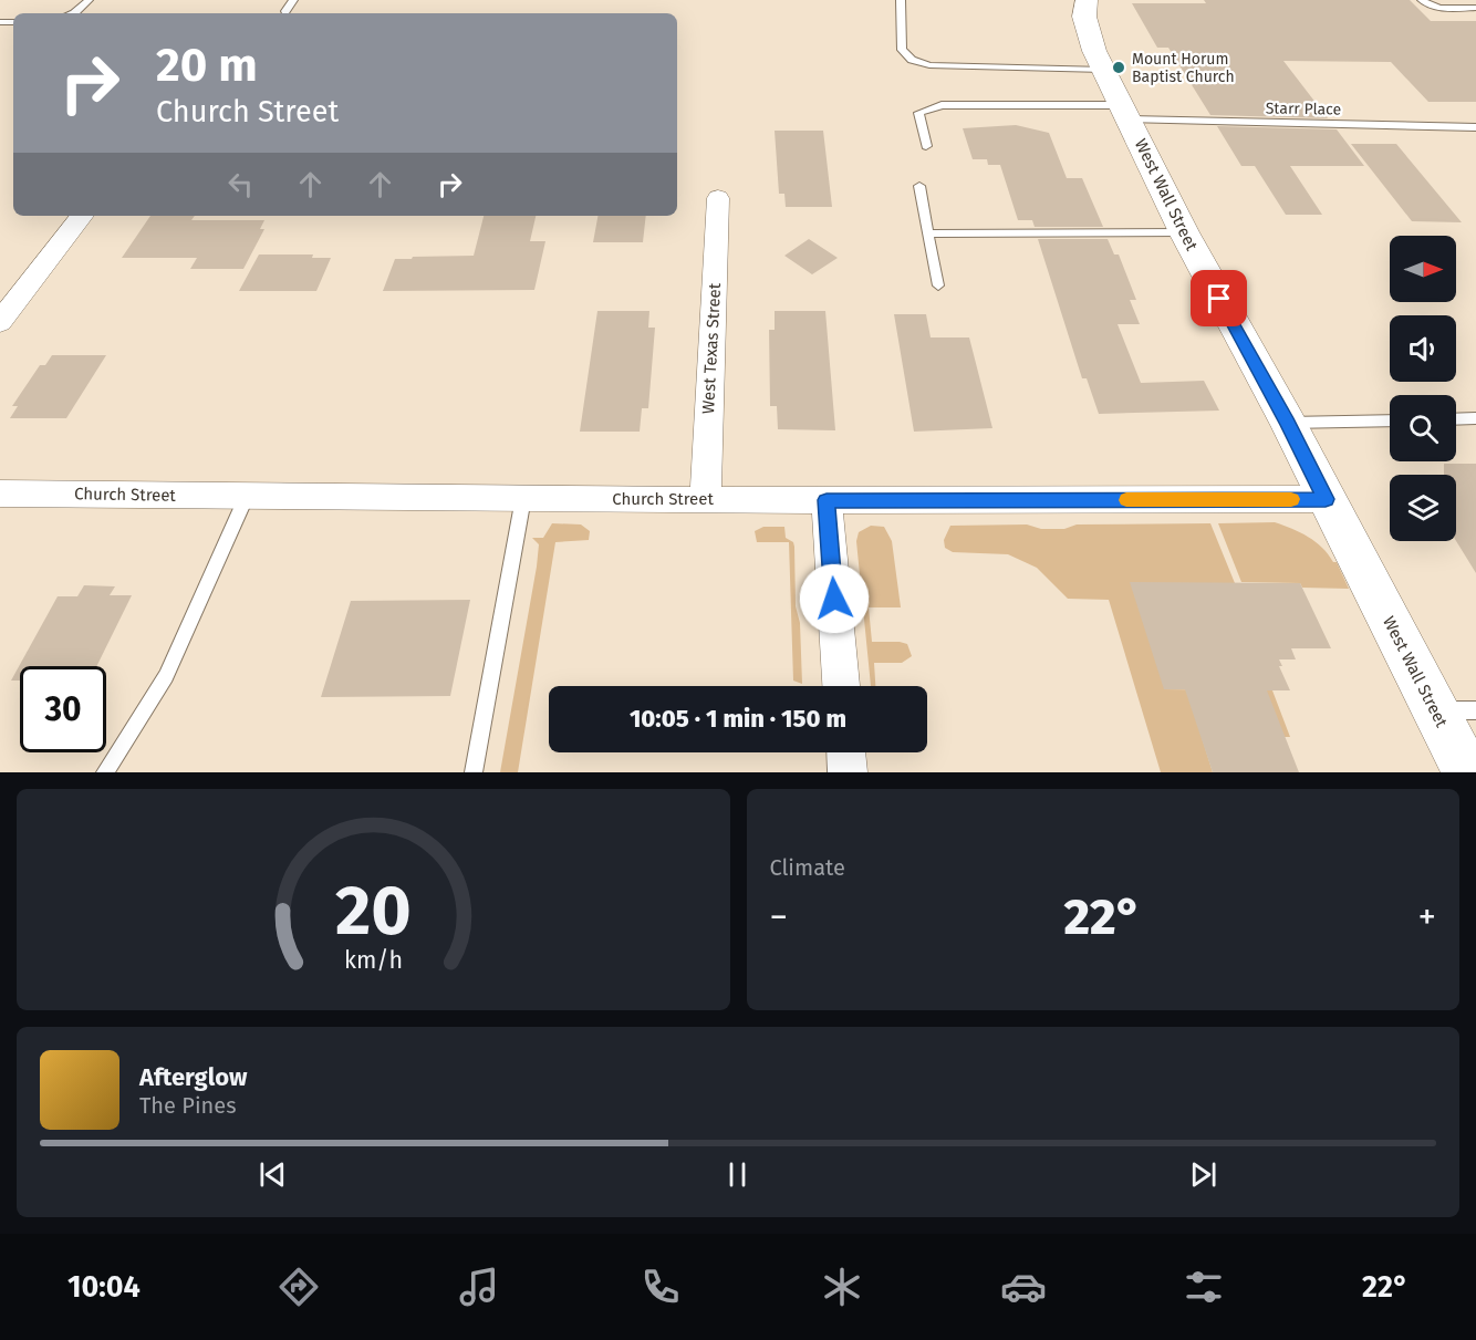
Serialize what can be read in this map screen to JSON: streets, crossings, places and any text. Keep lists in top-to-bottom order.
{
  "streets": {
    "street": ["West Wall Street", "West Texas Street", "Church Street"],
    "lane": ["Starr Place"]
  },
  "crossings": [
    ["Starr Place", "West Wall Street"],
    ["West Wall Street", "Church Street"],
    ["West Texas Street", "Church Street"]
  ],
  "places": ["Mount Horum Baptist Church"],
  "north": "right",
  "page": {
    "turn": ["20 m", "Church Street"],
    "limit": "30",
    "trip": "10:05 · 1 min · 150 m",
    "tile": "Climate",
    "heat": ["−", "22°", "+"],
    "song": ["Afterglow", "The Pines"],
    "tabs": ["10:04", "22°"],
    "gauge": ["20", "km/h"]
  }
}
